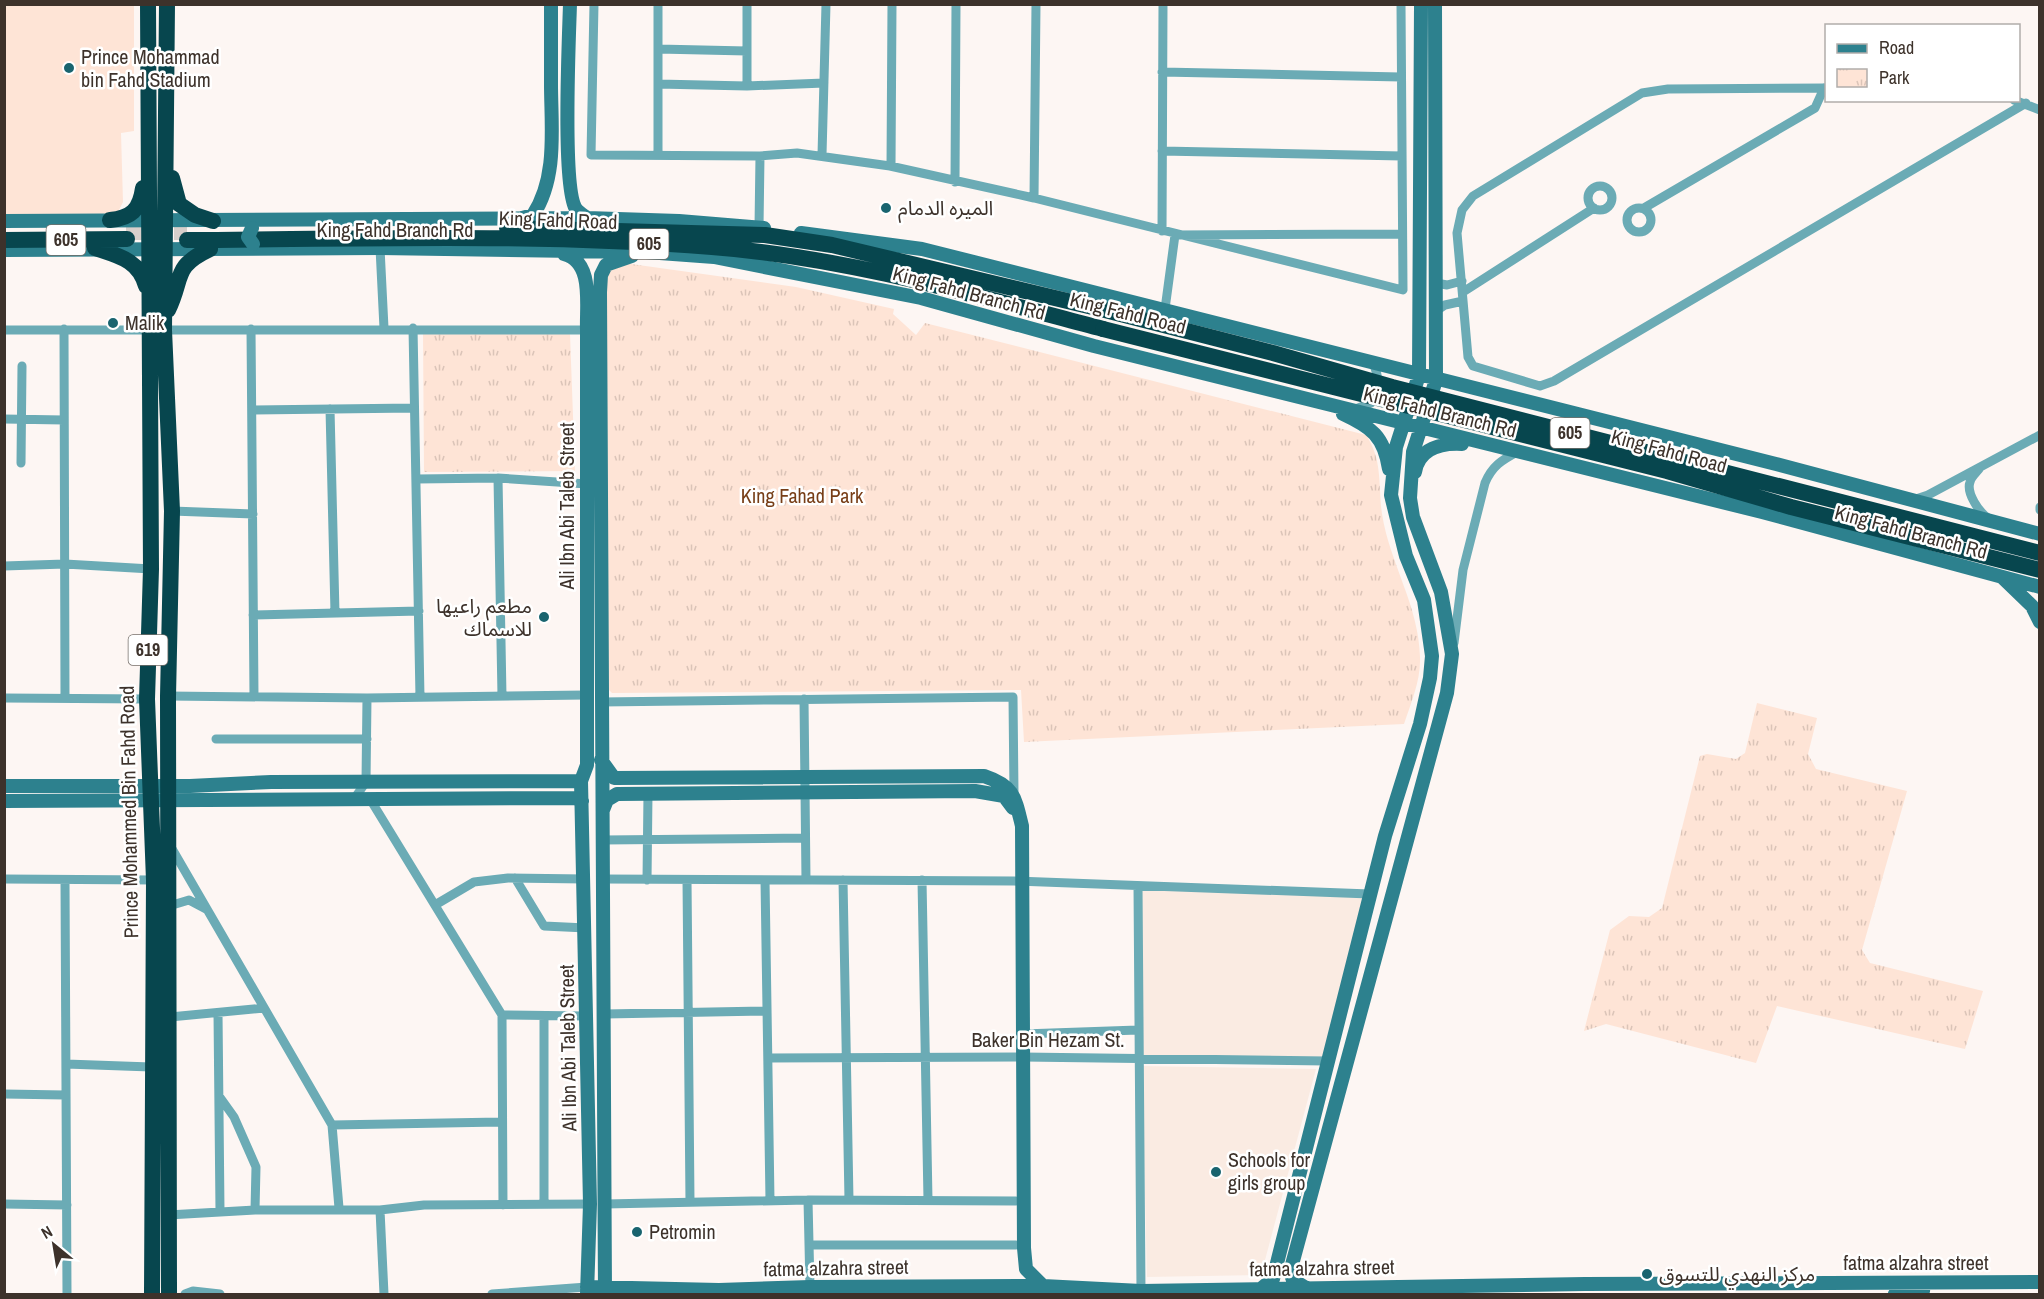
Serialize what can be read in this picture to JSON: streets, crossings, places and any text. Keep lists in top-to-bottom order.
{
  "streets": {
    "highway": [
      "King Fahd Road",
      "605",
      "619",
      "Prince Mohammed Bin Fahd Road"
    ],
    "street": [
      "King Fahd Branch Rd",
      "Ali Ibn Abi Taleb Street",
      "Baker Bin Hezam St.",
      "fatma alzahra street"
    ]
  },
  "crossings": [
    ["King Fahd Branch Rd", "Ali Ibn Abi Taleb Street"],
    ["King Fahd Branch Rd", "Prince Mohammed Bin Fahd Road"],
    ["Ali Ibn Abi Taleb Street", "fatma alzahra street"]
  ],
  "parks": ["King Fahad Park"],
  "places": [
    "Prince Mohammad bin Fahd Stadium",
    "الميره الدمام",
    "Malik",
    "مطعم راعيها للاسماك",
    "Schools for girls group",
    "Petromin",
    "مركز النهدي للتسوق"
  ],
  "legend": ["Road", "Park"],
  "north": "top left"
}
